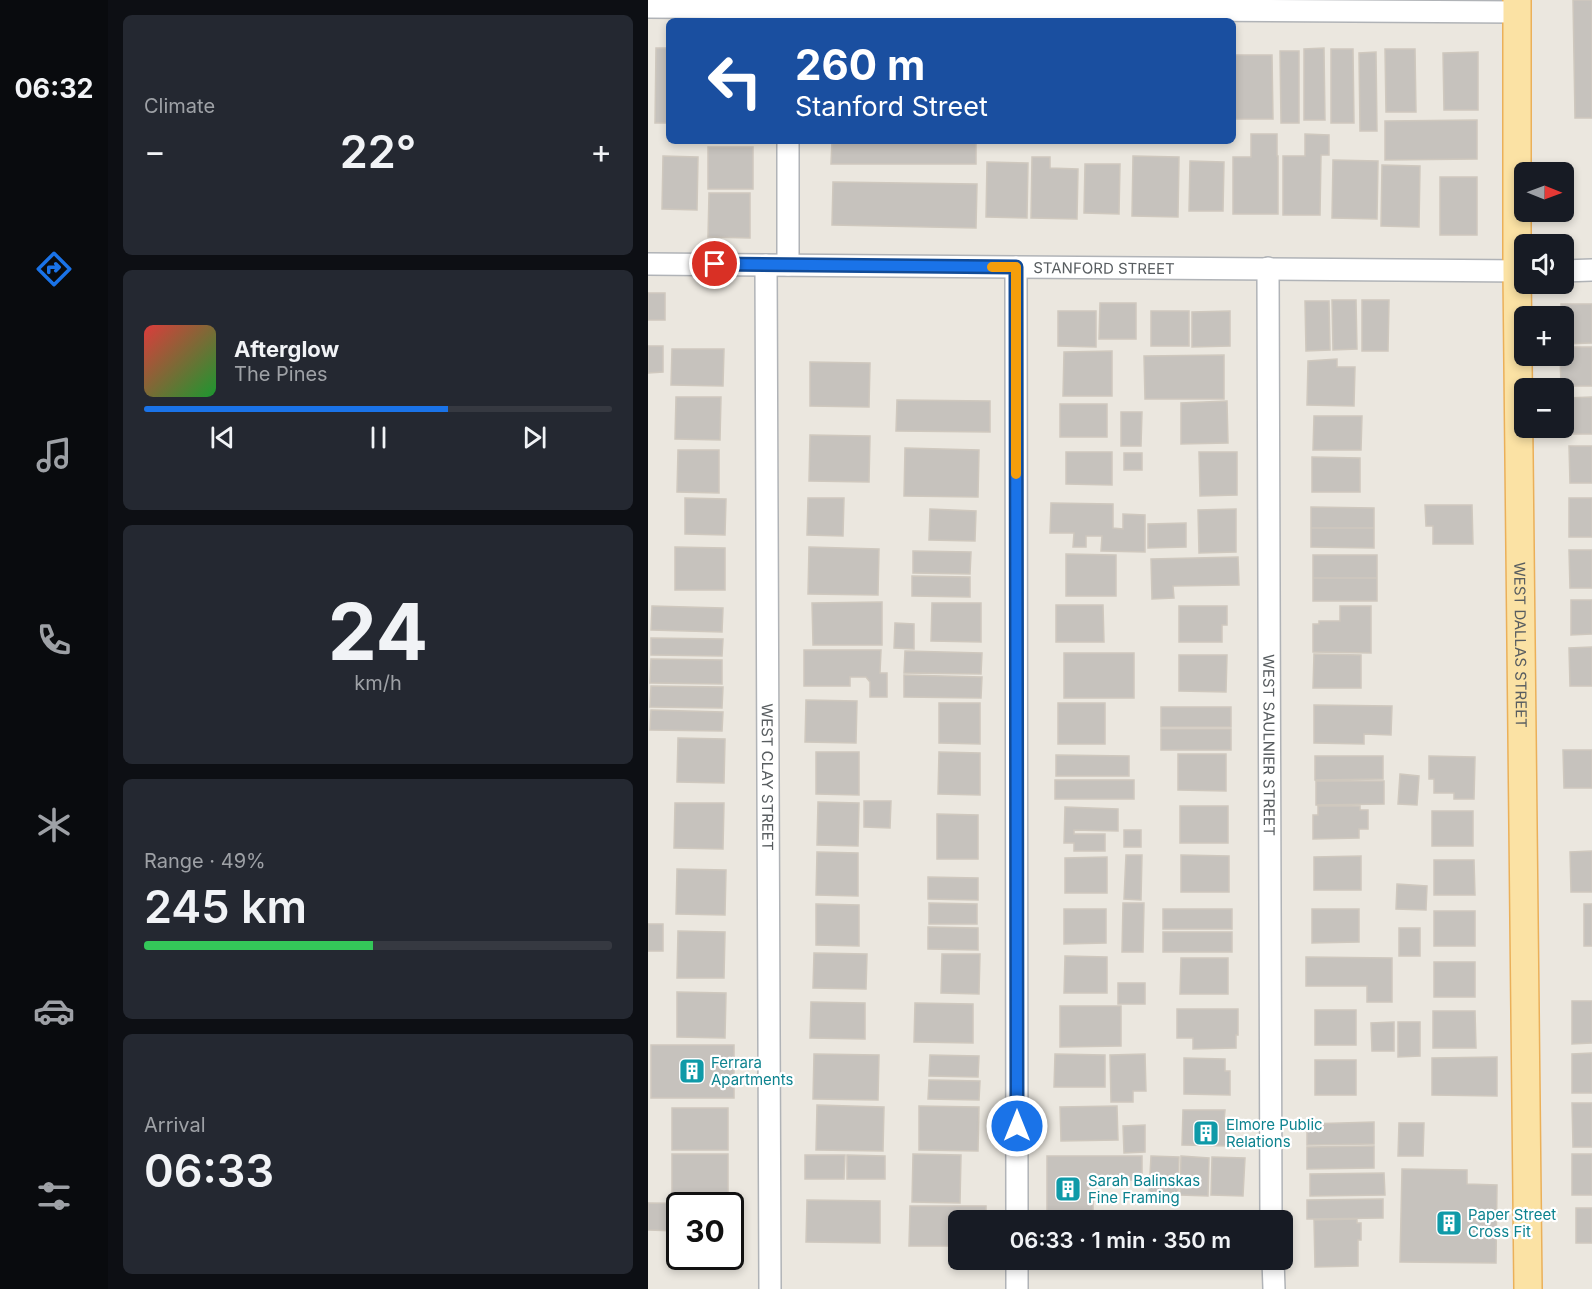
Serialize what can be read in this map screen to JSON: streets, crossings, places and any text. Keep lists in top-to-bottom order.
{
  "streets": {
    "main road": ["WEST DALLAS STREET"],
    "street": ["STANFORD STREET", "WEST SAULNIER STREET", "WEST CLAY STREET"]
  },
  "crossings": [
    ["STANFORD STREET", "WEST SAULNIER STREET"],
    ["STANFORD STREET", "WEST CLAY STREET"]
  ],
  "places": {
    "building": [
      "Ferrara Apartments",
      "Elmore Public Relations",
      "Sarah Balinskas Fine Framing",
      "Paper Street Cross Fit"
    ]
  },
  "north": "right",
  "page": {
    "tabs": "06:32",
    "tile": [
      "Climate",
      ["24", "km/h"],
      ["Range · 49%", "245 km"],
      ["Arrival", "06:33"]
    ],
    "turn": ["260 m", "Stanford Street"],
    "heat": ["−", "22°", "+"],
    "map_buttons": ["+", "−"],
    "song": ["Afterglow", "The Pines"],
    "limit": "30",
    "trip": "06:33 · 1 min · 350 m"
  }
}
